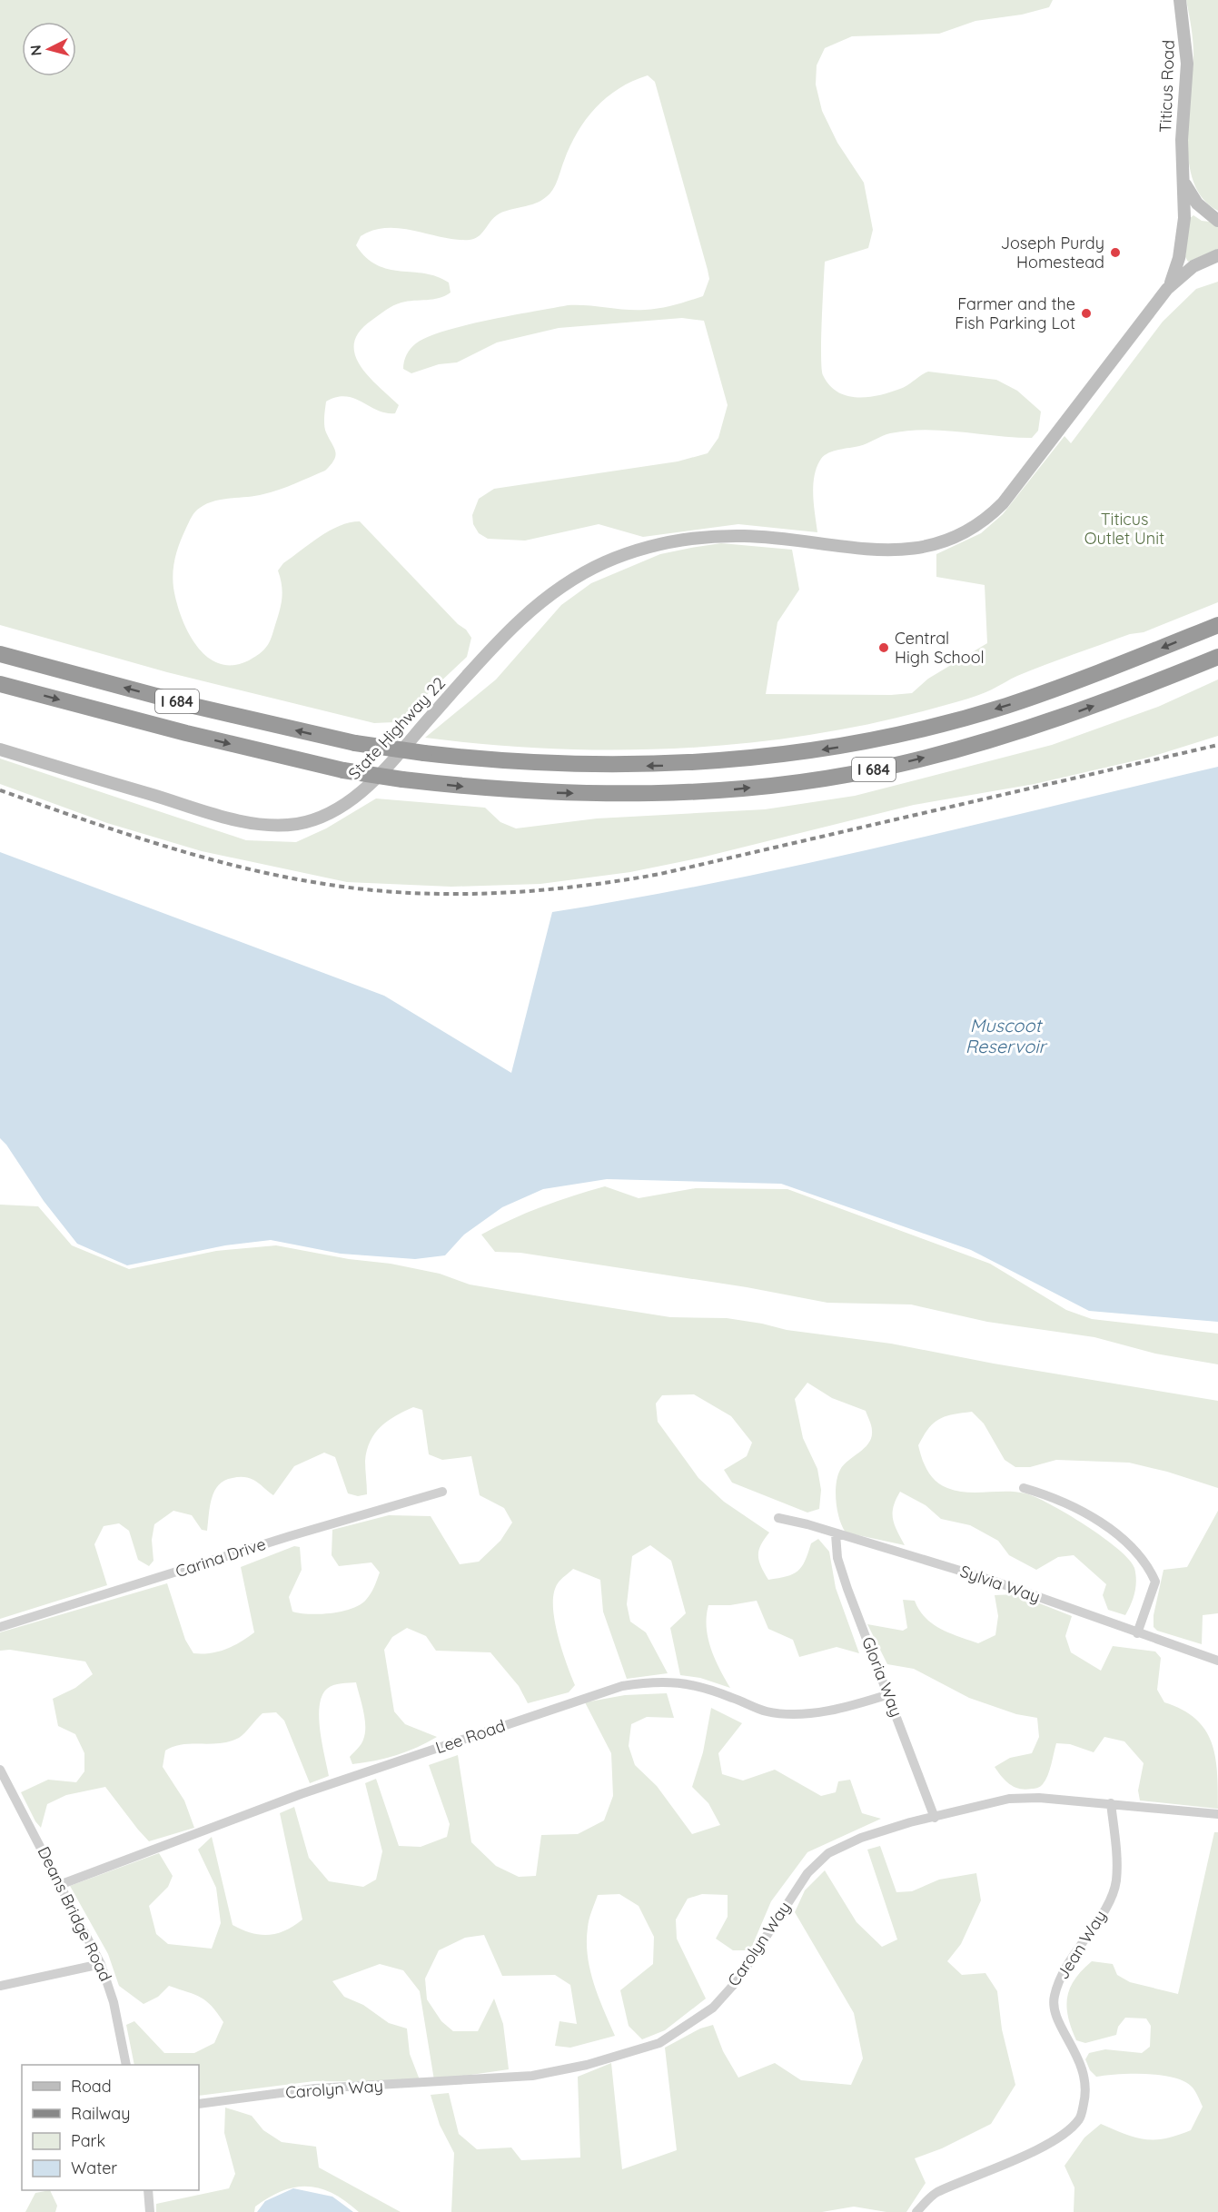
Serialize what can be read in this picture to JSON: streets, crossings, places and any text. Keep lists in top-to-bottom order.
{
  "streets": {
    "highway": ["I 684"],
    "main road": ["Titicus Road", "State Highway 22"],
    "street": [
      "Carina Drive",
      "Sylvia Way",
      "Gloria Way",
      "Lee Road",
      "Deans Bridge Road",
      "Carolyn Way",
      "Jean Way"
    ]
  },
  "crossings": [
    ["Titicus Road", "State Highway 22"],
    ["Sylvia Way", "Gloria Way"],
    ["Gloria Way", "Lee Road"],
    ["Gloria Way", "Carolyn Way"],
    ["Lee Road", "Deans Bridge Road"],
    ["Carolyn Way", "Jean Way"]
  ],
  "water": ["Muscoot Reservoir"],
  "parks": ["Titicus Outlet Unit"],
  "places": ["Joseph Purdy Homestead", "Farmer and the Fish Parking Lot", "Central High School"],
  "legend": [
    "Road",
    "Railway",
    "Park",
    "Water"
  ],
  "north": "left"
}
